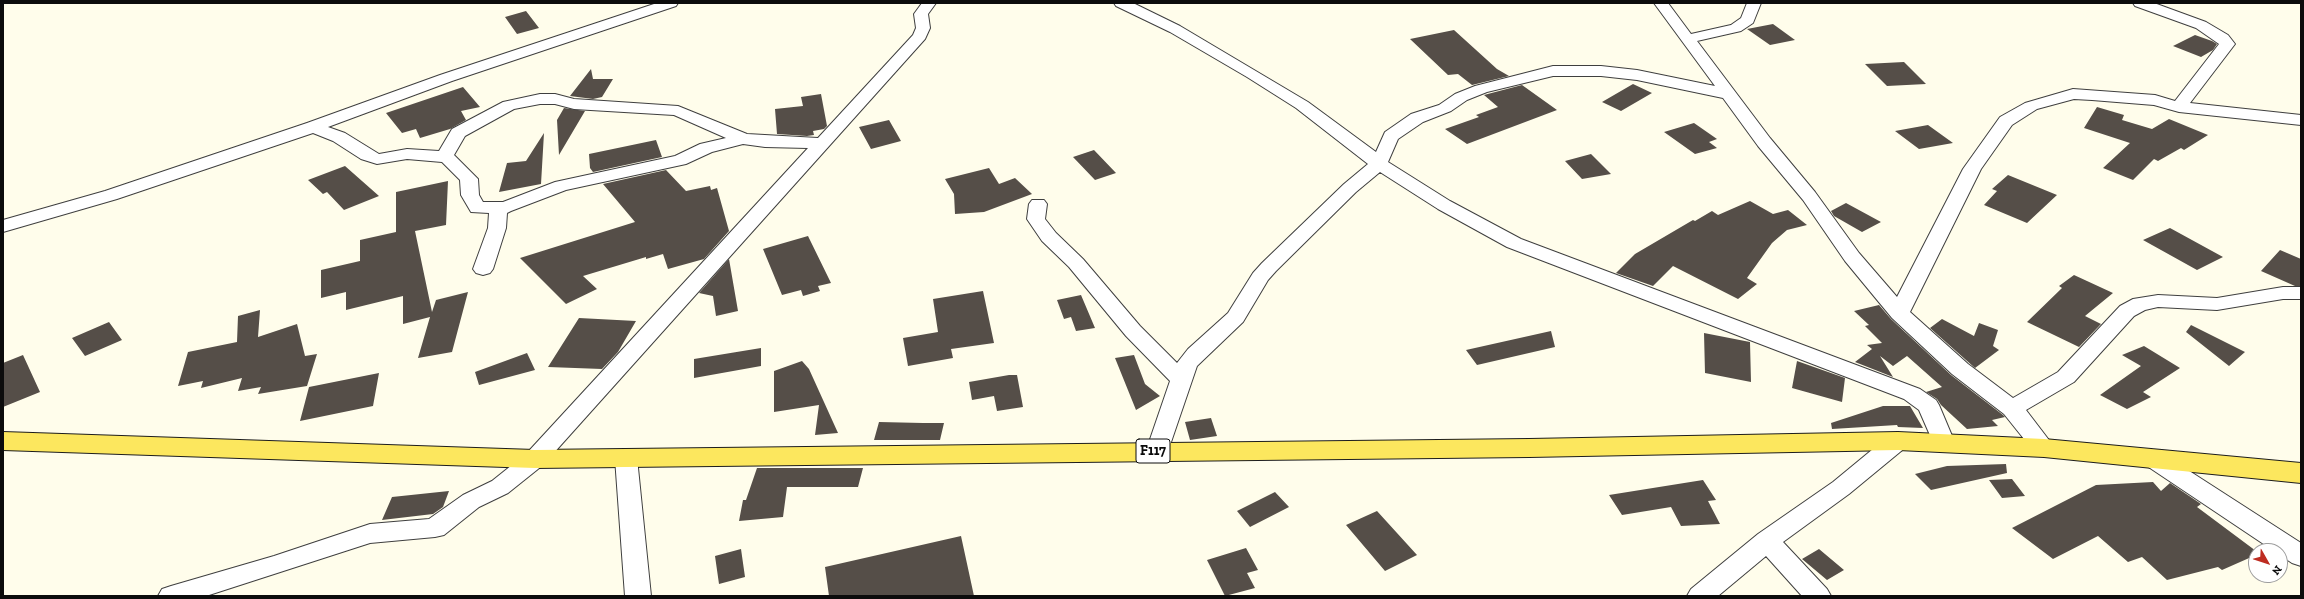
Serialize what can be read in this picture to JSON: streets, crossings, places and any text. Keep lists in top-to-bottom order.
{
  "streets": {
    "main road": ["F117"]
  },
  "north": "bottom right"
}
